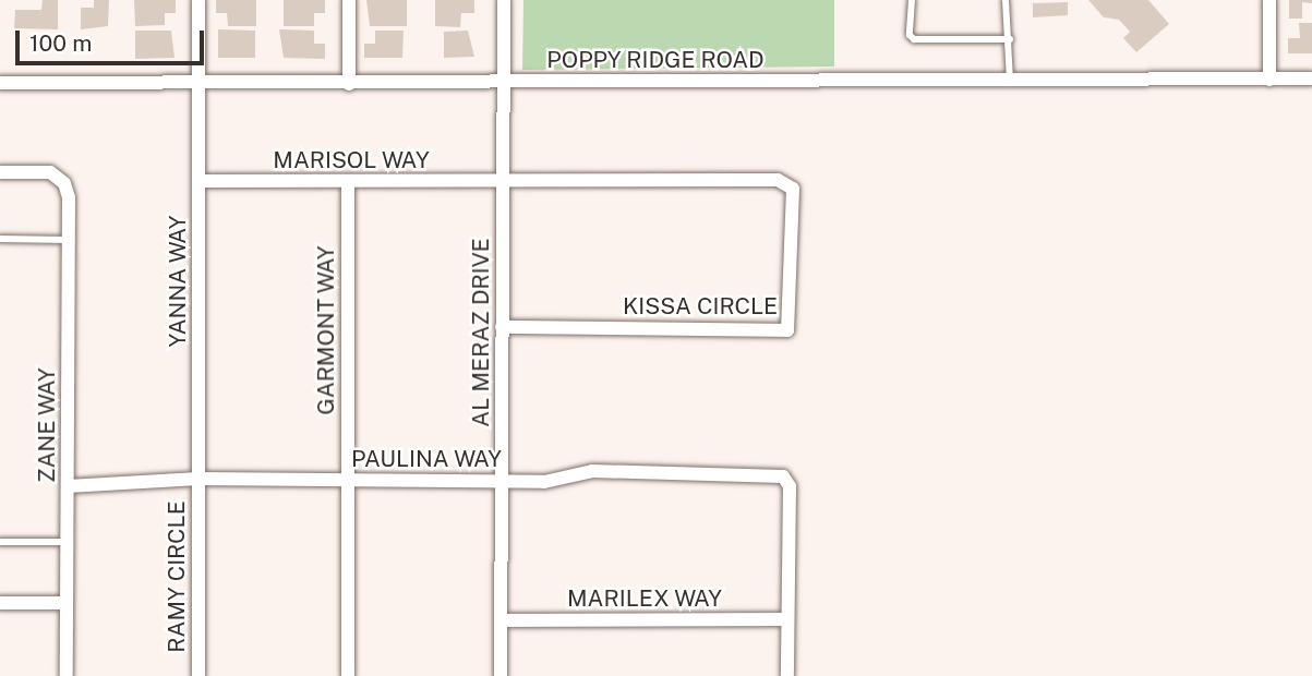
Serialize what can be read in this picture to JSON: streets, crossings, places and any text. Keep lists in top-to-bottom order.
{
  "streets": {
    "street": [
      "POPPY RIDGE ROAD",
      "MARISOL WAY",
      "YANNA WAY",
      "KISSA CIRCLE",
      "GARMONT WAY",
      "AL MERAZ DRIVE",
      "ZANE WAY",
      "PAULINA WAY",
      "RAMY CIRCLE",
      "MARILEX WAY"
    ]
  },
  "crossings": [
    ["POPPY RIDGE ROAD", "YANNA WAY"],
    ["POPPY RIDGE ROAD", "AL MERAZ DRIVE"],
    ["MARISOL WAY", "YANNA WAY"],
    ["MARISOL WAY", "KISSA CIRCLE"],
    ["MARISOL WAY", "GARMONT WAY"],
    ["MARISOL WAY", "AL MERAZ DRIVE"],
    ["YANNA WAY", "PAULINA WAY"],
    ["YANNA WAY", "RAMY CIRCLE"],
    ["KISSA CIRCLE", "AL MERAZ DRIVE"],
    ["GARMONT WAY", "PAULINA WAY"],
    ["AL MERAZ DRIVE", "PAULINA WAY"],
    ["AL MERAZ DRIVE", "MARILEX WAY"],
    ["ZANE WAY", "PAULINA WAY"],
    ["PAULINA WAY", "RAMY CIRCLE"],
    ["PAULINA WAY", "MARILEX WAY"]
  ],
  "scale_bar": "100 m"
}
